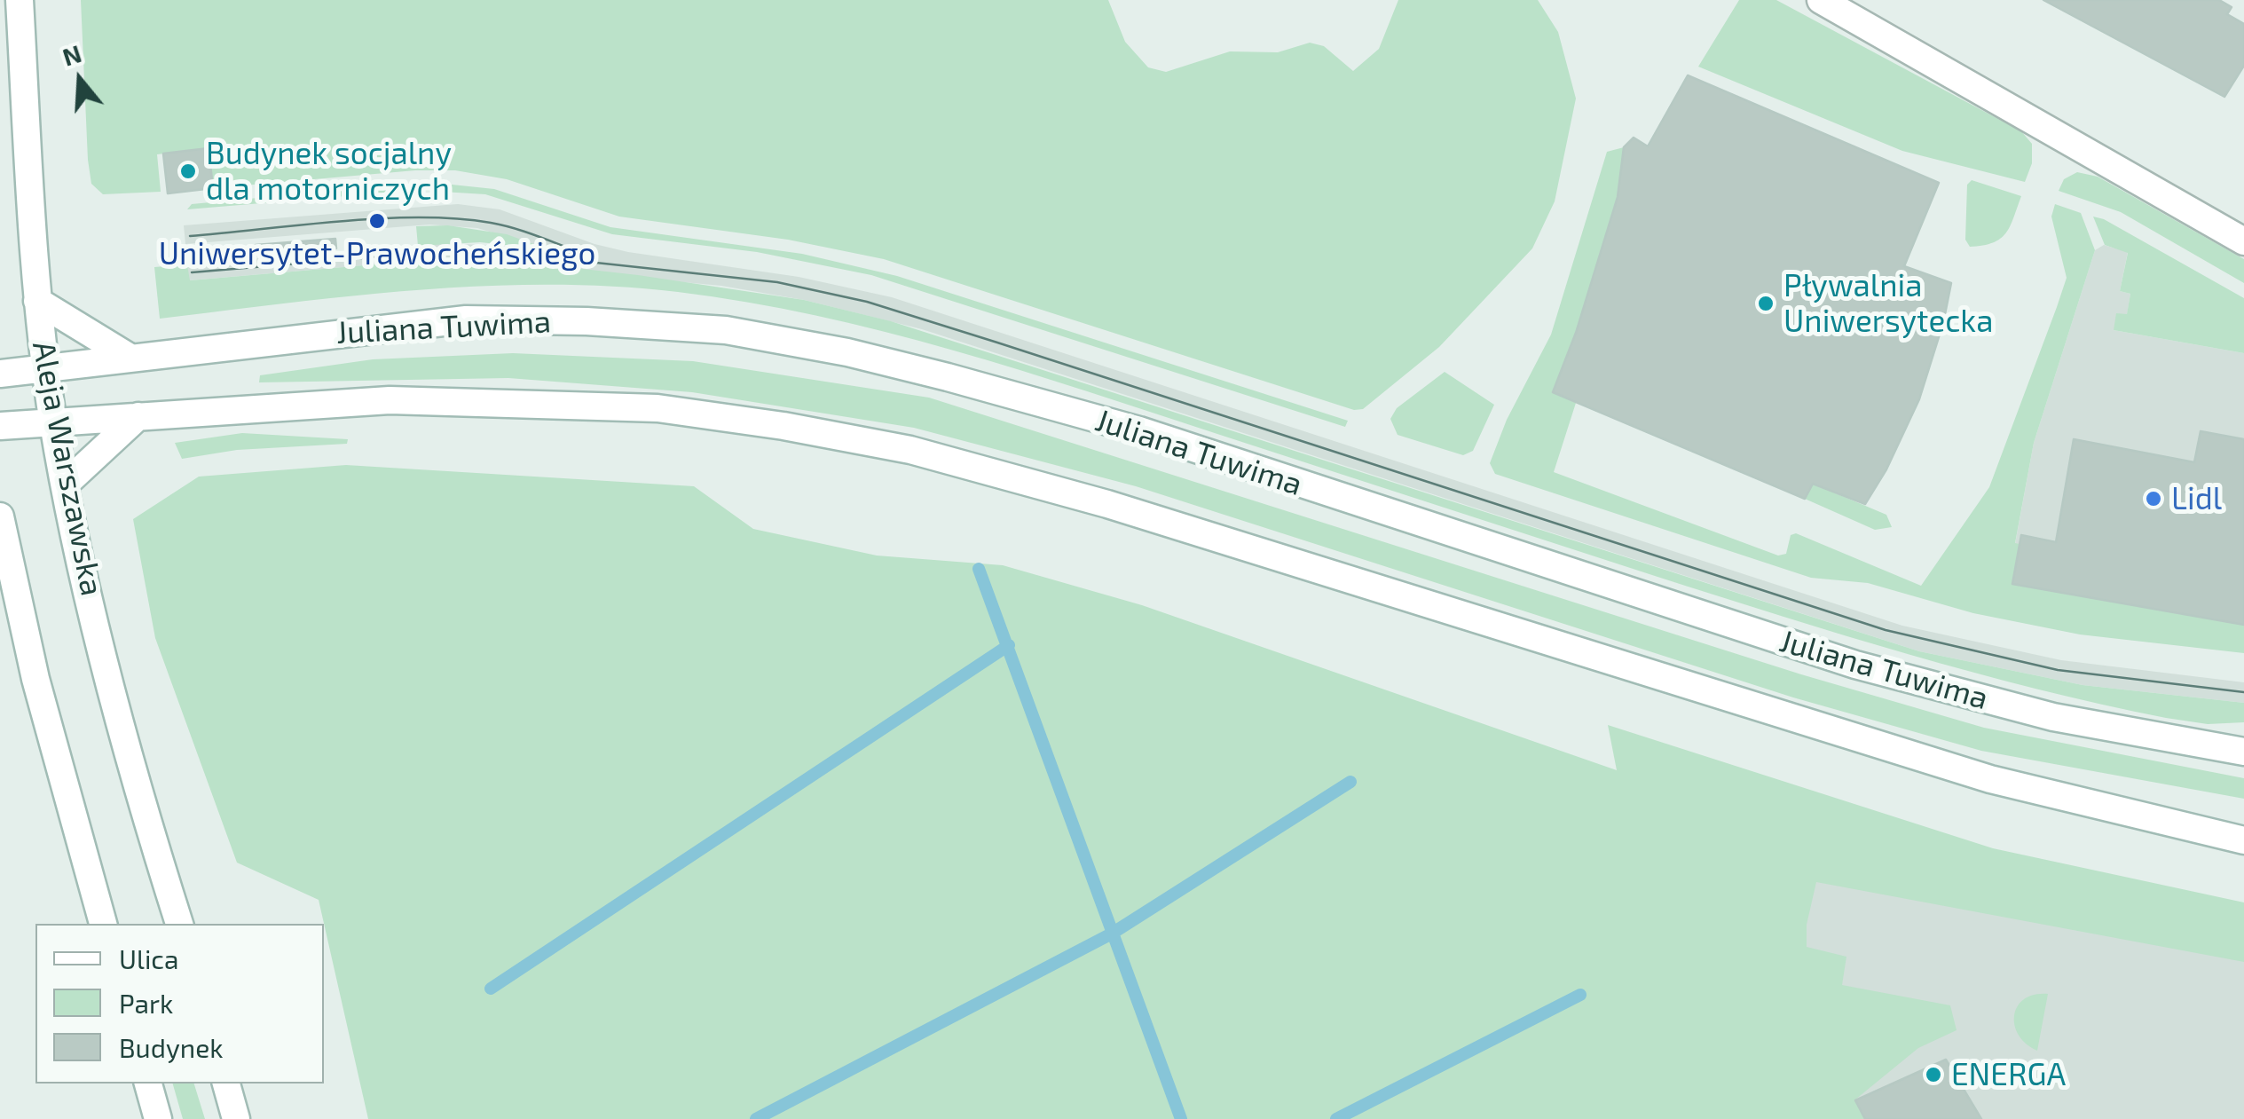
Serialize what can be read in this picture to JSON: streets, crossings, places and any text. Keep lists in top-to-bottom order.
{
  "streets": {
    "main road": ["Juliana Tuwima", "Aleja Warszawska"]
  },
  "crossings": [
    ["Juliana Tuwima", "Aleja Warszawska"]
  ],
  "places": [
    "Budynek socjalny dla motorniczych",
    "Uniwersytet-Prawocheńskiego",
    "Pływalnia Uniwersytecka",
    "Lidl",
    "ENERGA"
  ],
  "legend": ["Ulica", "Park", "Budynek"],
  "north": "top"
}
